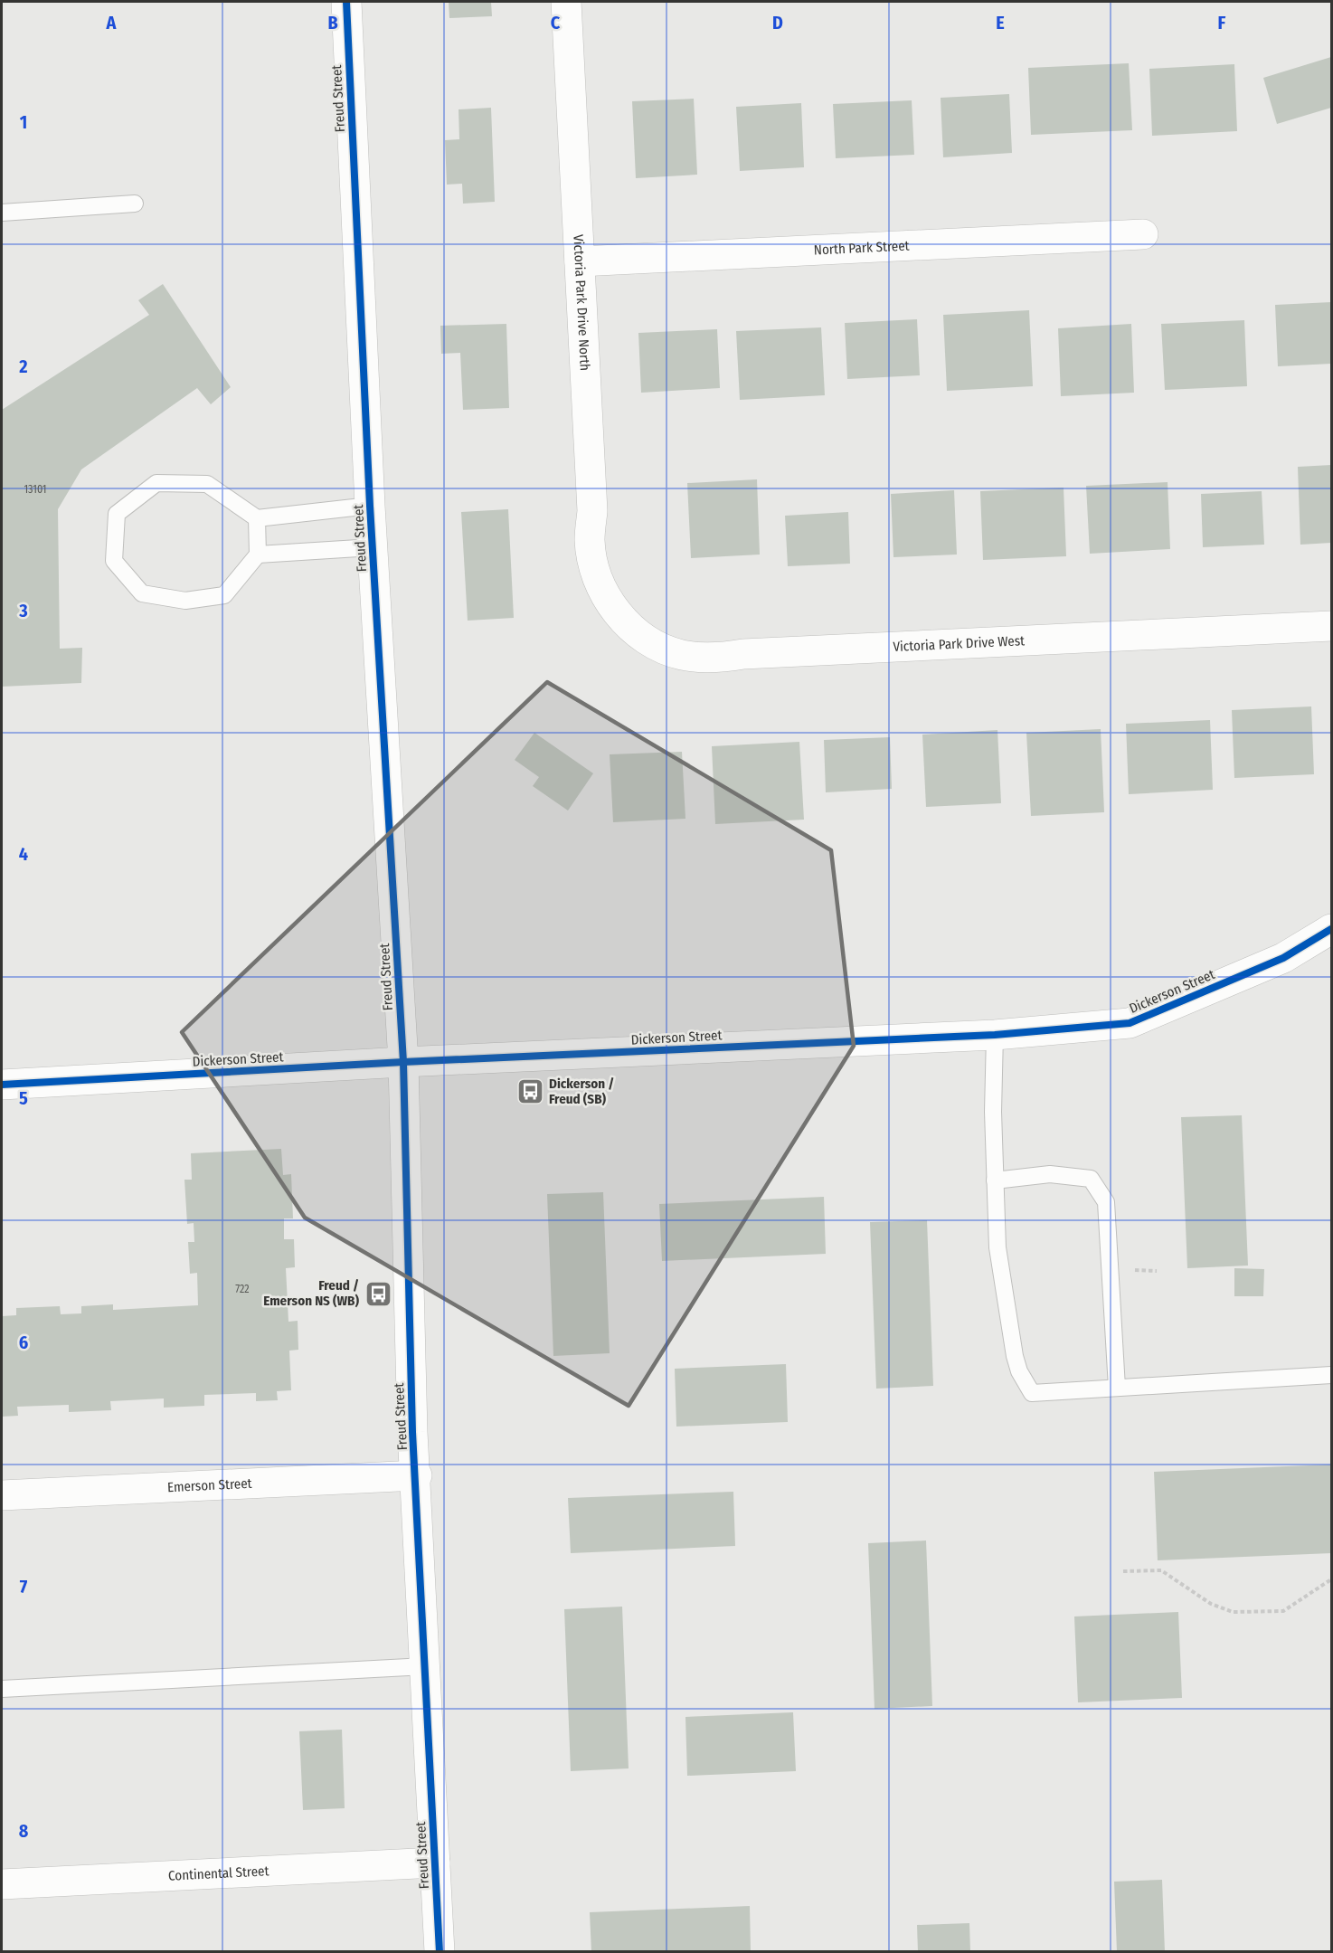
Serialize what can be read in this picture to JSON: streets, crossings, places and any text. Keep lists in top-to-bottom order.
{
  "streets": {
    "street": [
      "Freud Street",
      "North Park Street",
      "Victoria Park Drive North",
      "Victoria Park Drive West",
      "Dickerson Street",
      "Emerson Street",
      "Continental Street"
    ]
  },
  "crossings": [
    ["Freud Street", "Dickerson Street"],
    ["Freud Street", "Emerson Street"],
    ["Freud Street", "Continental Street"],
    ["North Park Street", "Victoria Park Drive North"],
    ["Victoria Park Drive North", "Victoria Park Drive West"]
  ],
  "places": {
    "bus stop": ["Dickerson / Freud (SB)", "Freud / Emerson NS (WB)"]
  },
  "house_numbers": ["13101", "722"],
  "grid": {
    "columns": [
      "A",
      "B",
      "C",
      "D",
      "E",
      "F"
    ],
    "rows": [
      "1",
      "2",
      "3",
      "4",
      "5",
      "6",
      "7",
      "8"
    ]
  }
}
